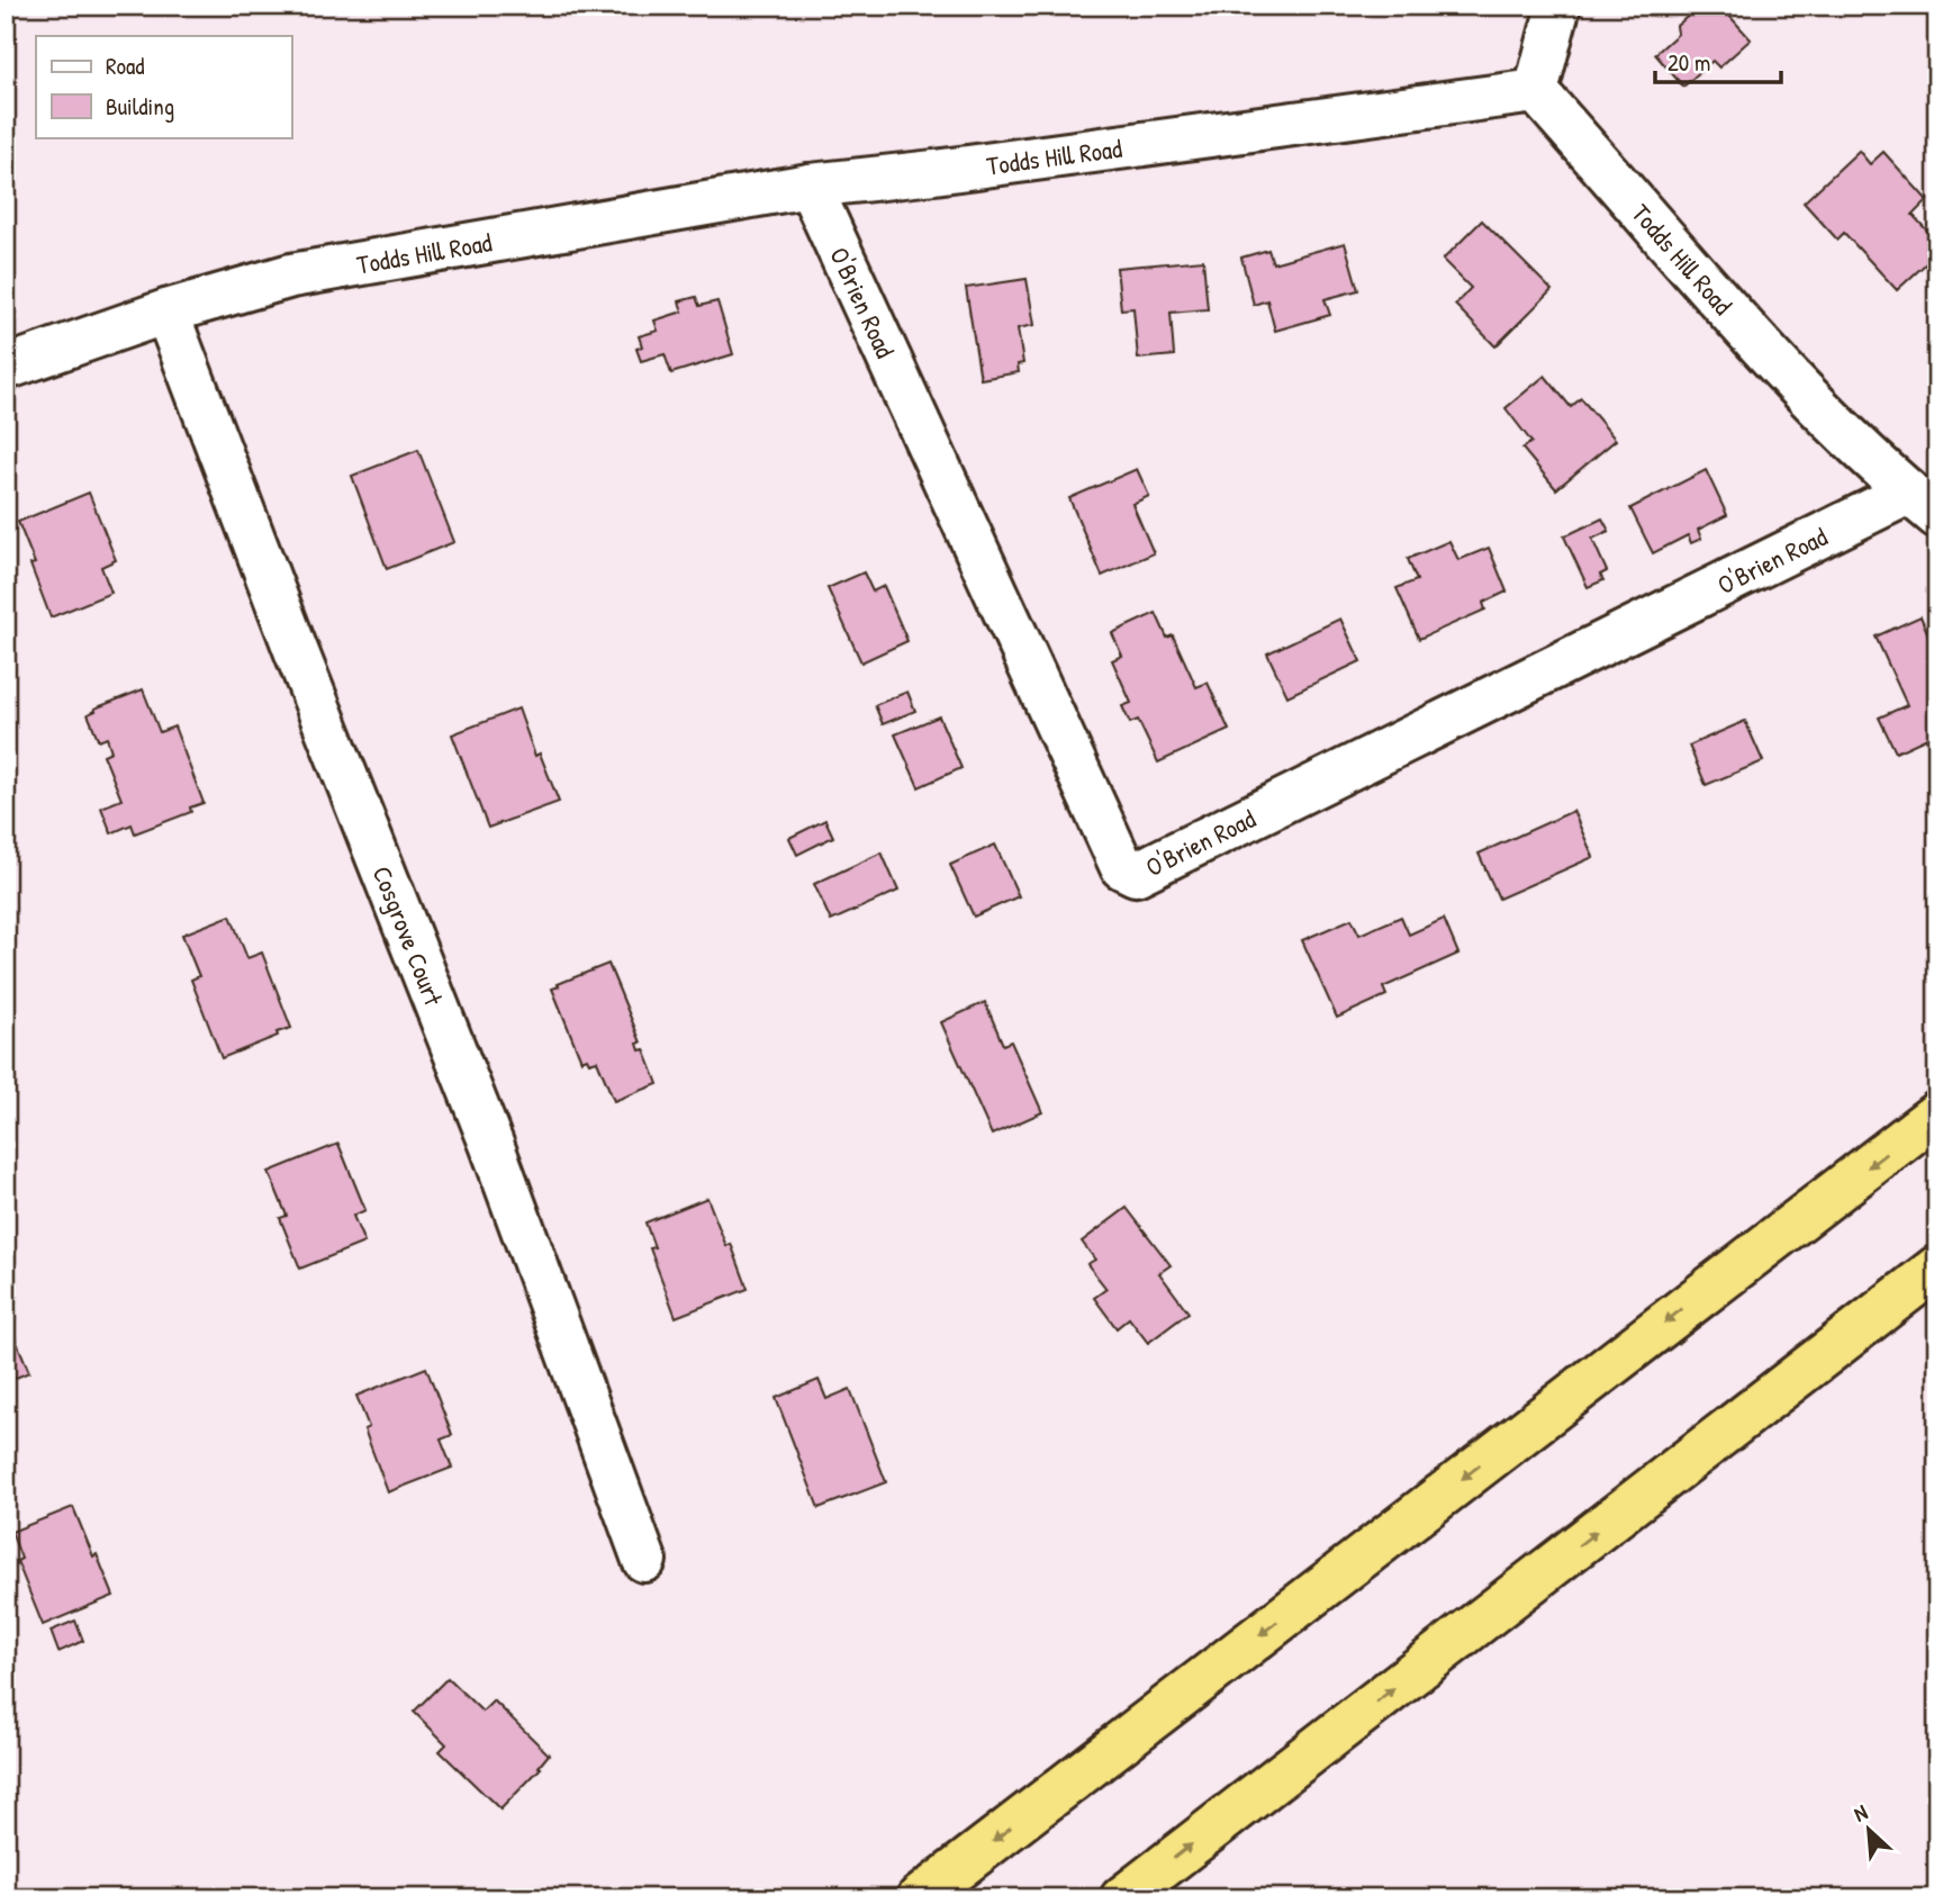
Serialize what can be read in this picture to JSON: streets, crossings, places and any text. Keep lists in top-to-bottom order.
{
  "streets": {
    "street": ["Todds Hill Road", "O'Brien Road", "Cosgrove Court"]
  },
  "crossings": [
    ["Todds Hill Road", "O'Brien Road"],
    ["Todds Hill Road", "Cosgrove Court"]
  ],
  "legend": ["Road", "Building"],
  "scale_bar": "20 m",
  "north": "top left"
}
